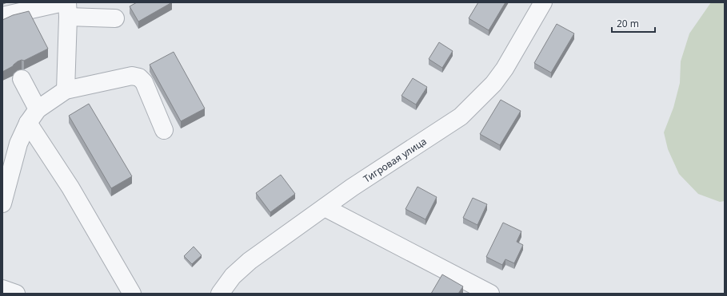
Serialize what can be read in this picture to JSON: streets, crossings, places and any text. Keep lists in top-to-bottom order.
{
  "streets": {
    "street": ["Тигровая улица"]
  },
  "scale_bar": "20 m"
}
